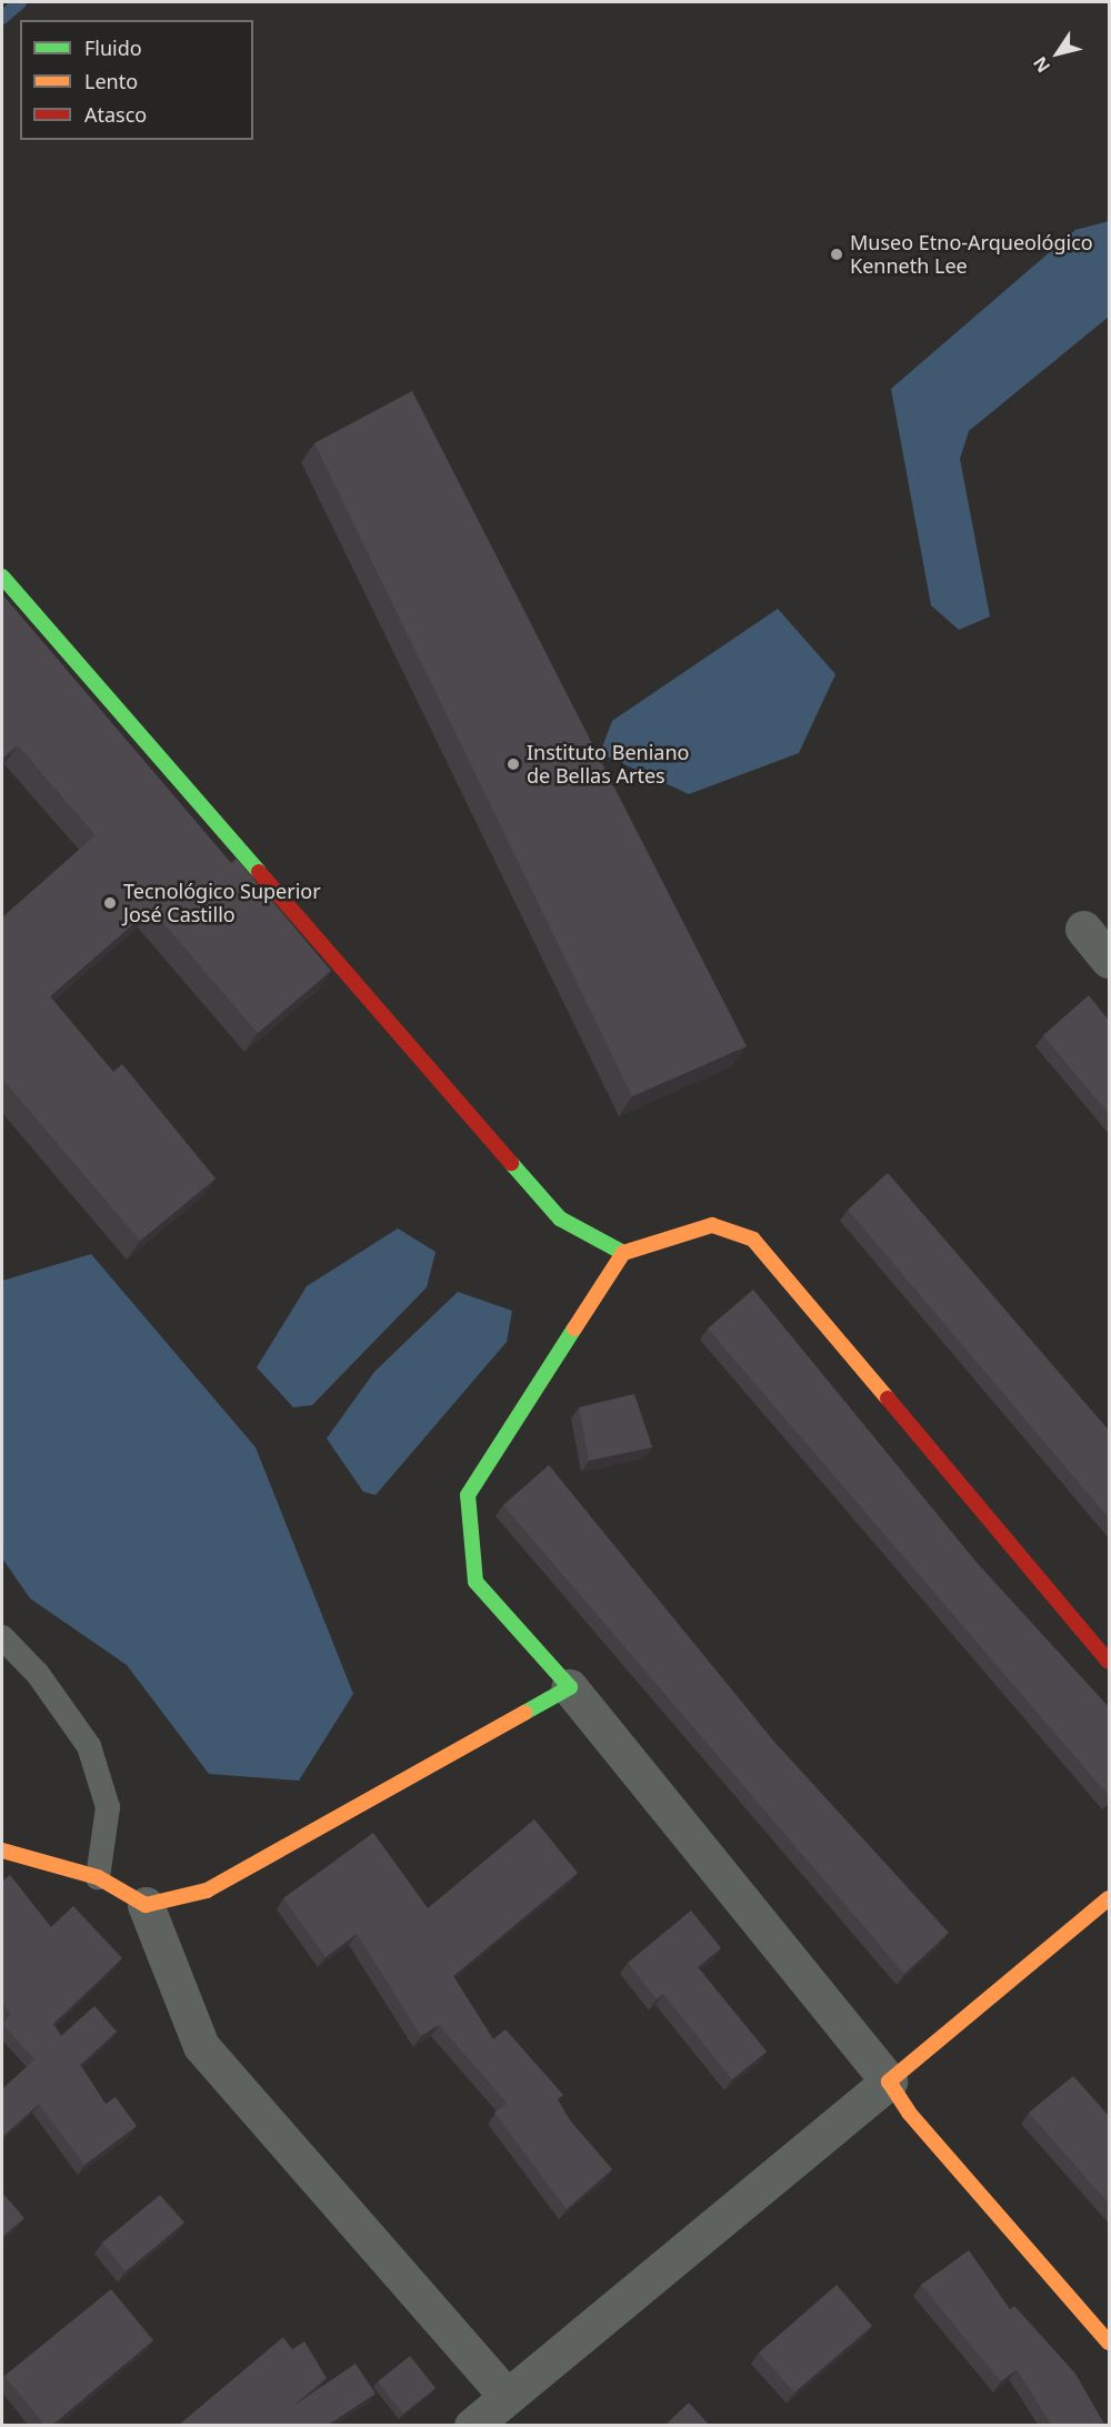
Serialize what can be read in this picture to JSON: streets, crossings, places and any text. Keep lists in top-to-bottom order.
{
  "places": ["Museo Etno-Arqueológico Kenneth Lee", "Instituto Beniano de Bellas Artes", "Tecnológico Superior José Castillo"],
  "legend": ["Fluido", "Lento", "Atasco"],
  "north": "bottom left"
}
